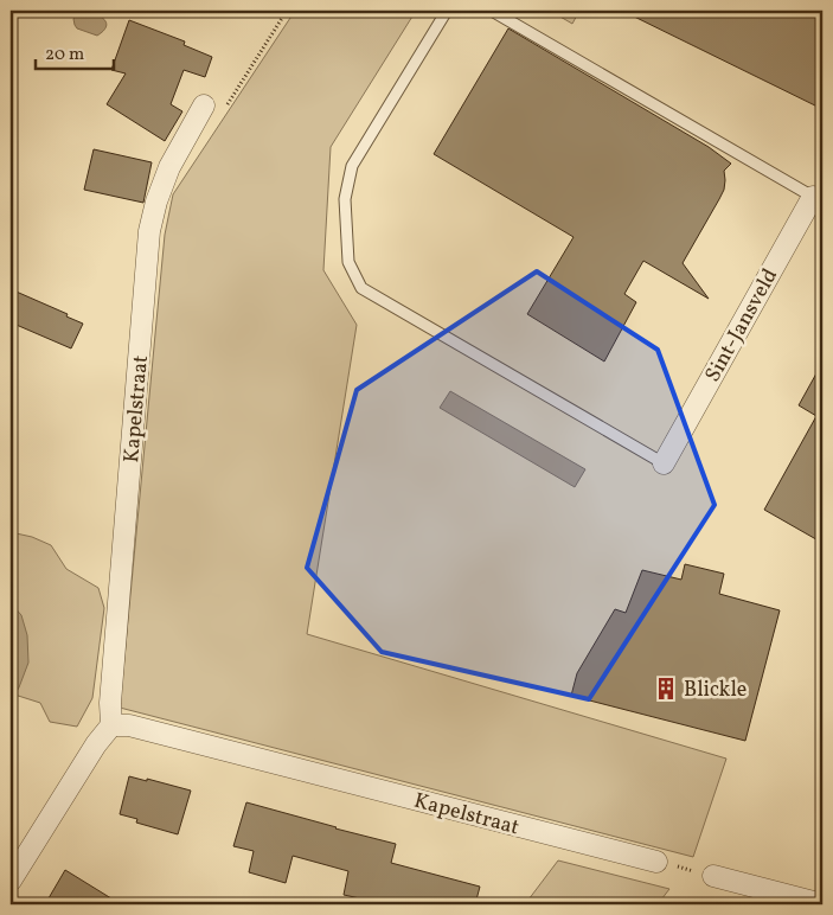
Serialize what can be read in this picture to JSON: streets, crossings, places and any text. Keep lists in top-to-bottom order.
{
  "streets": {
    "street": ["Sint-Jansveld", "Kapelstraat"]
  },
  "places": {
    "building": ["Blickle"]
  },
  "scale_bar": "20 m"
}
